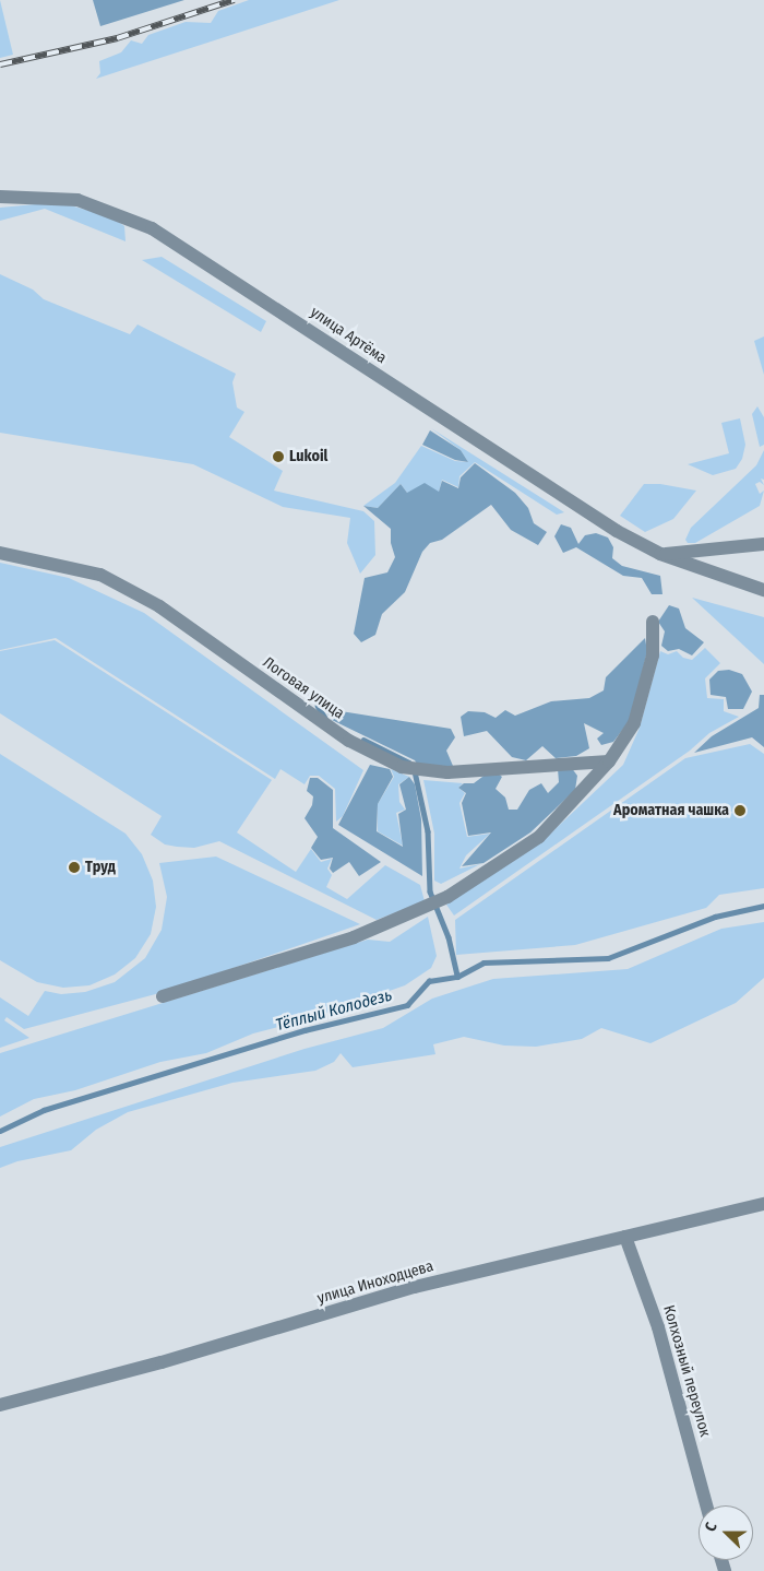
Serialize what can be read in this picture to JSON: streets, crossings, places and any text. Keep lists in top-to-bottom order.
{
  "streets": {
    "street": [
      "улица Артёма",
      "Логовая улица",
      "улица Иноходцева",
      "Колхозный переулок"
    ]
  },
  "crossings": [
    ["улица Иноходцева", "Колхозный переулок"]
  ],
  "water": ["Тёплый Колодезь"],
  "places": ["Lukoil", "Ароматная чашка", "Труд"],
  "north": "left"
}
